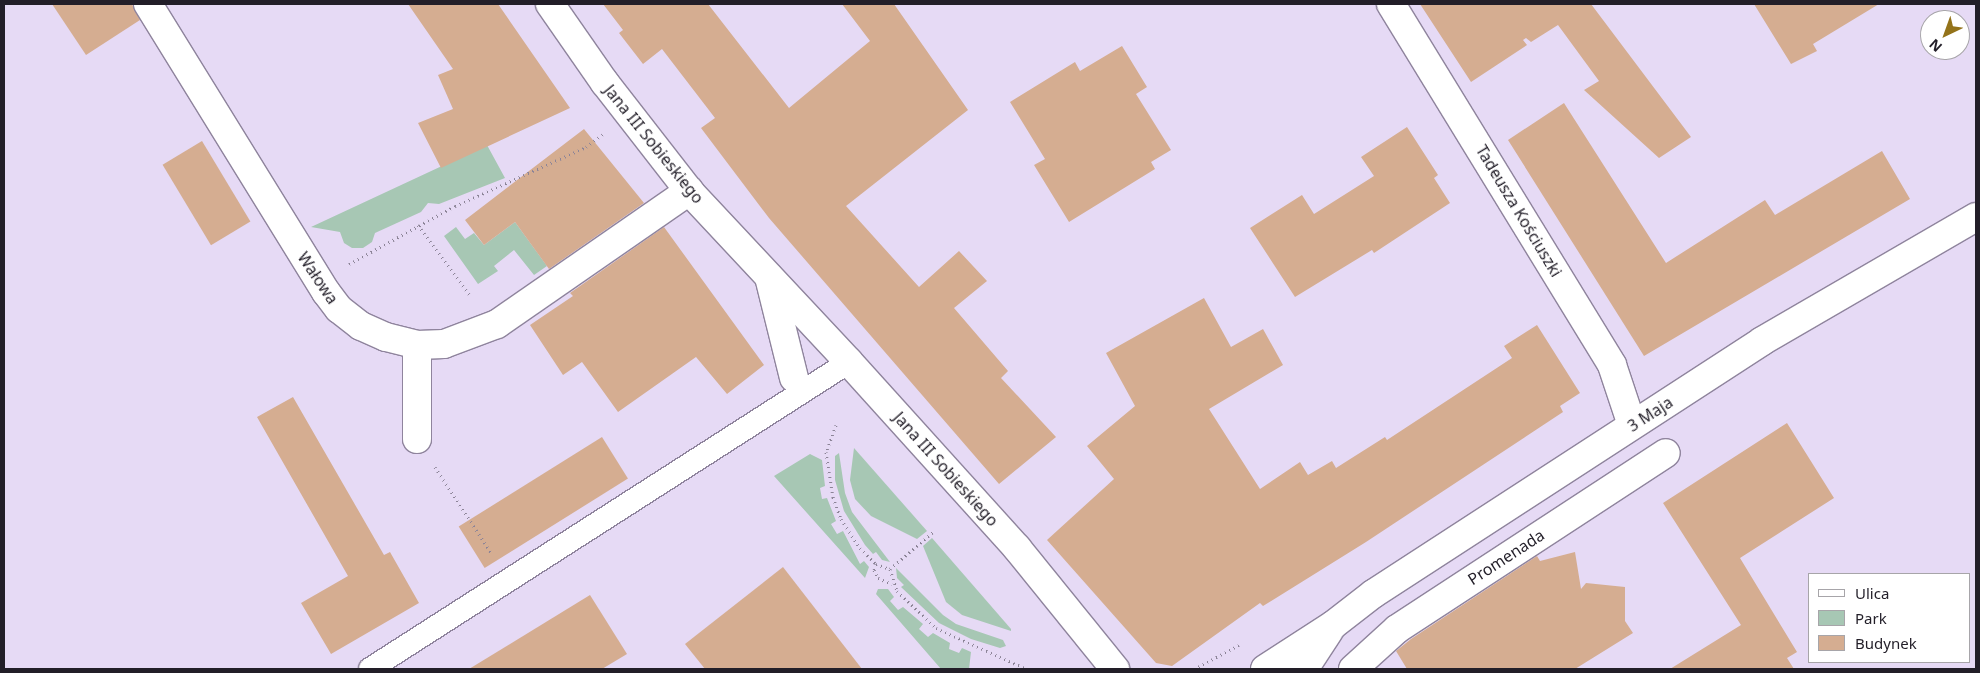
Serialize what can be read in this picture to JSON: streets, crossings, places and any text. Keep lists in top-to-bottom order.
{
  "streets": {
    "street": [
      "Jana III Sobieskiego",
      "Tadeusza Kościuszki",
      "Wałowa",
      "3 Maja",
      "Promenada"
    ]
  },
  "crossings": [
    ["Jana III Sobieskiego", "Wałowa"],
    ["Tadeusza Kościuszki", "3 Maja"]
  ],
  "legend": ["Ulica", "Park", "Budynek"],
  "north": "bottom left"
}
